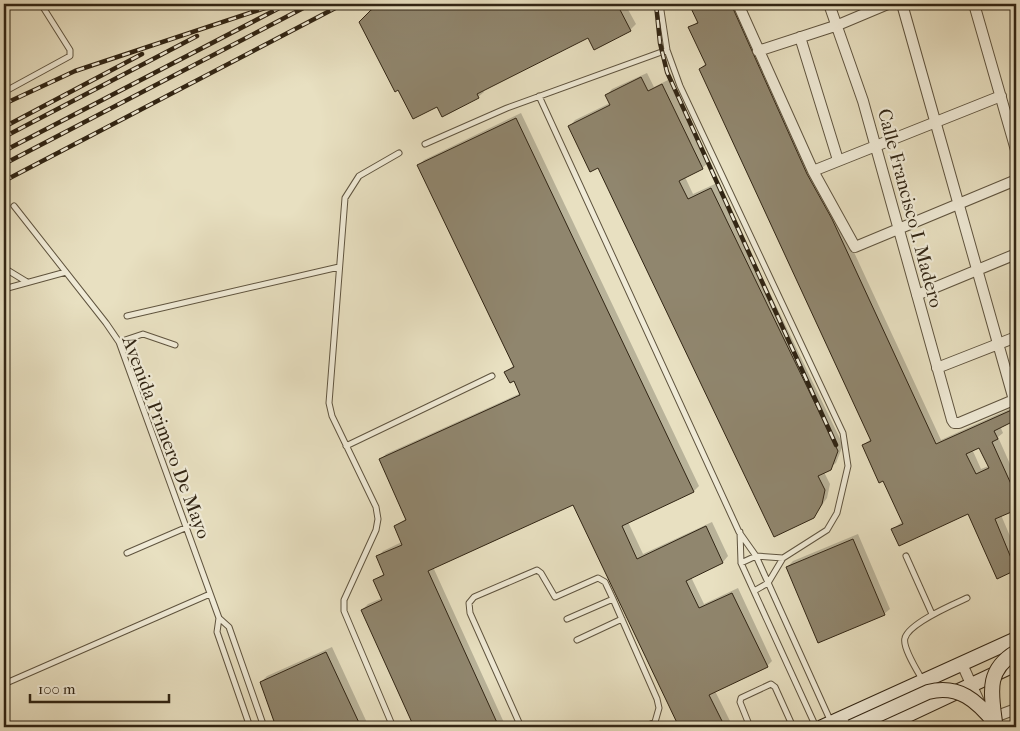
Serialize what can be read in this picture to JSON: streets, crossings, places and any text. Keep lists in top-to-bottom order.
{
  "streets": {
    "street": ["Calle Francisco I. Madero"],
    "lane": ["Avenida Primero De Mayo"]
  },
  "scale_bar": "100 m"
}
